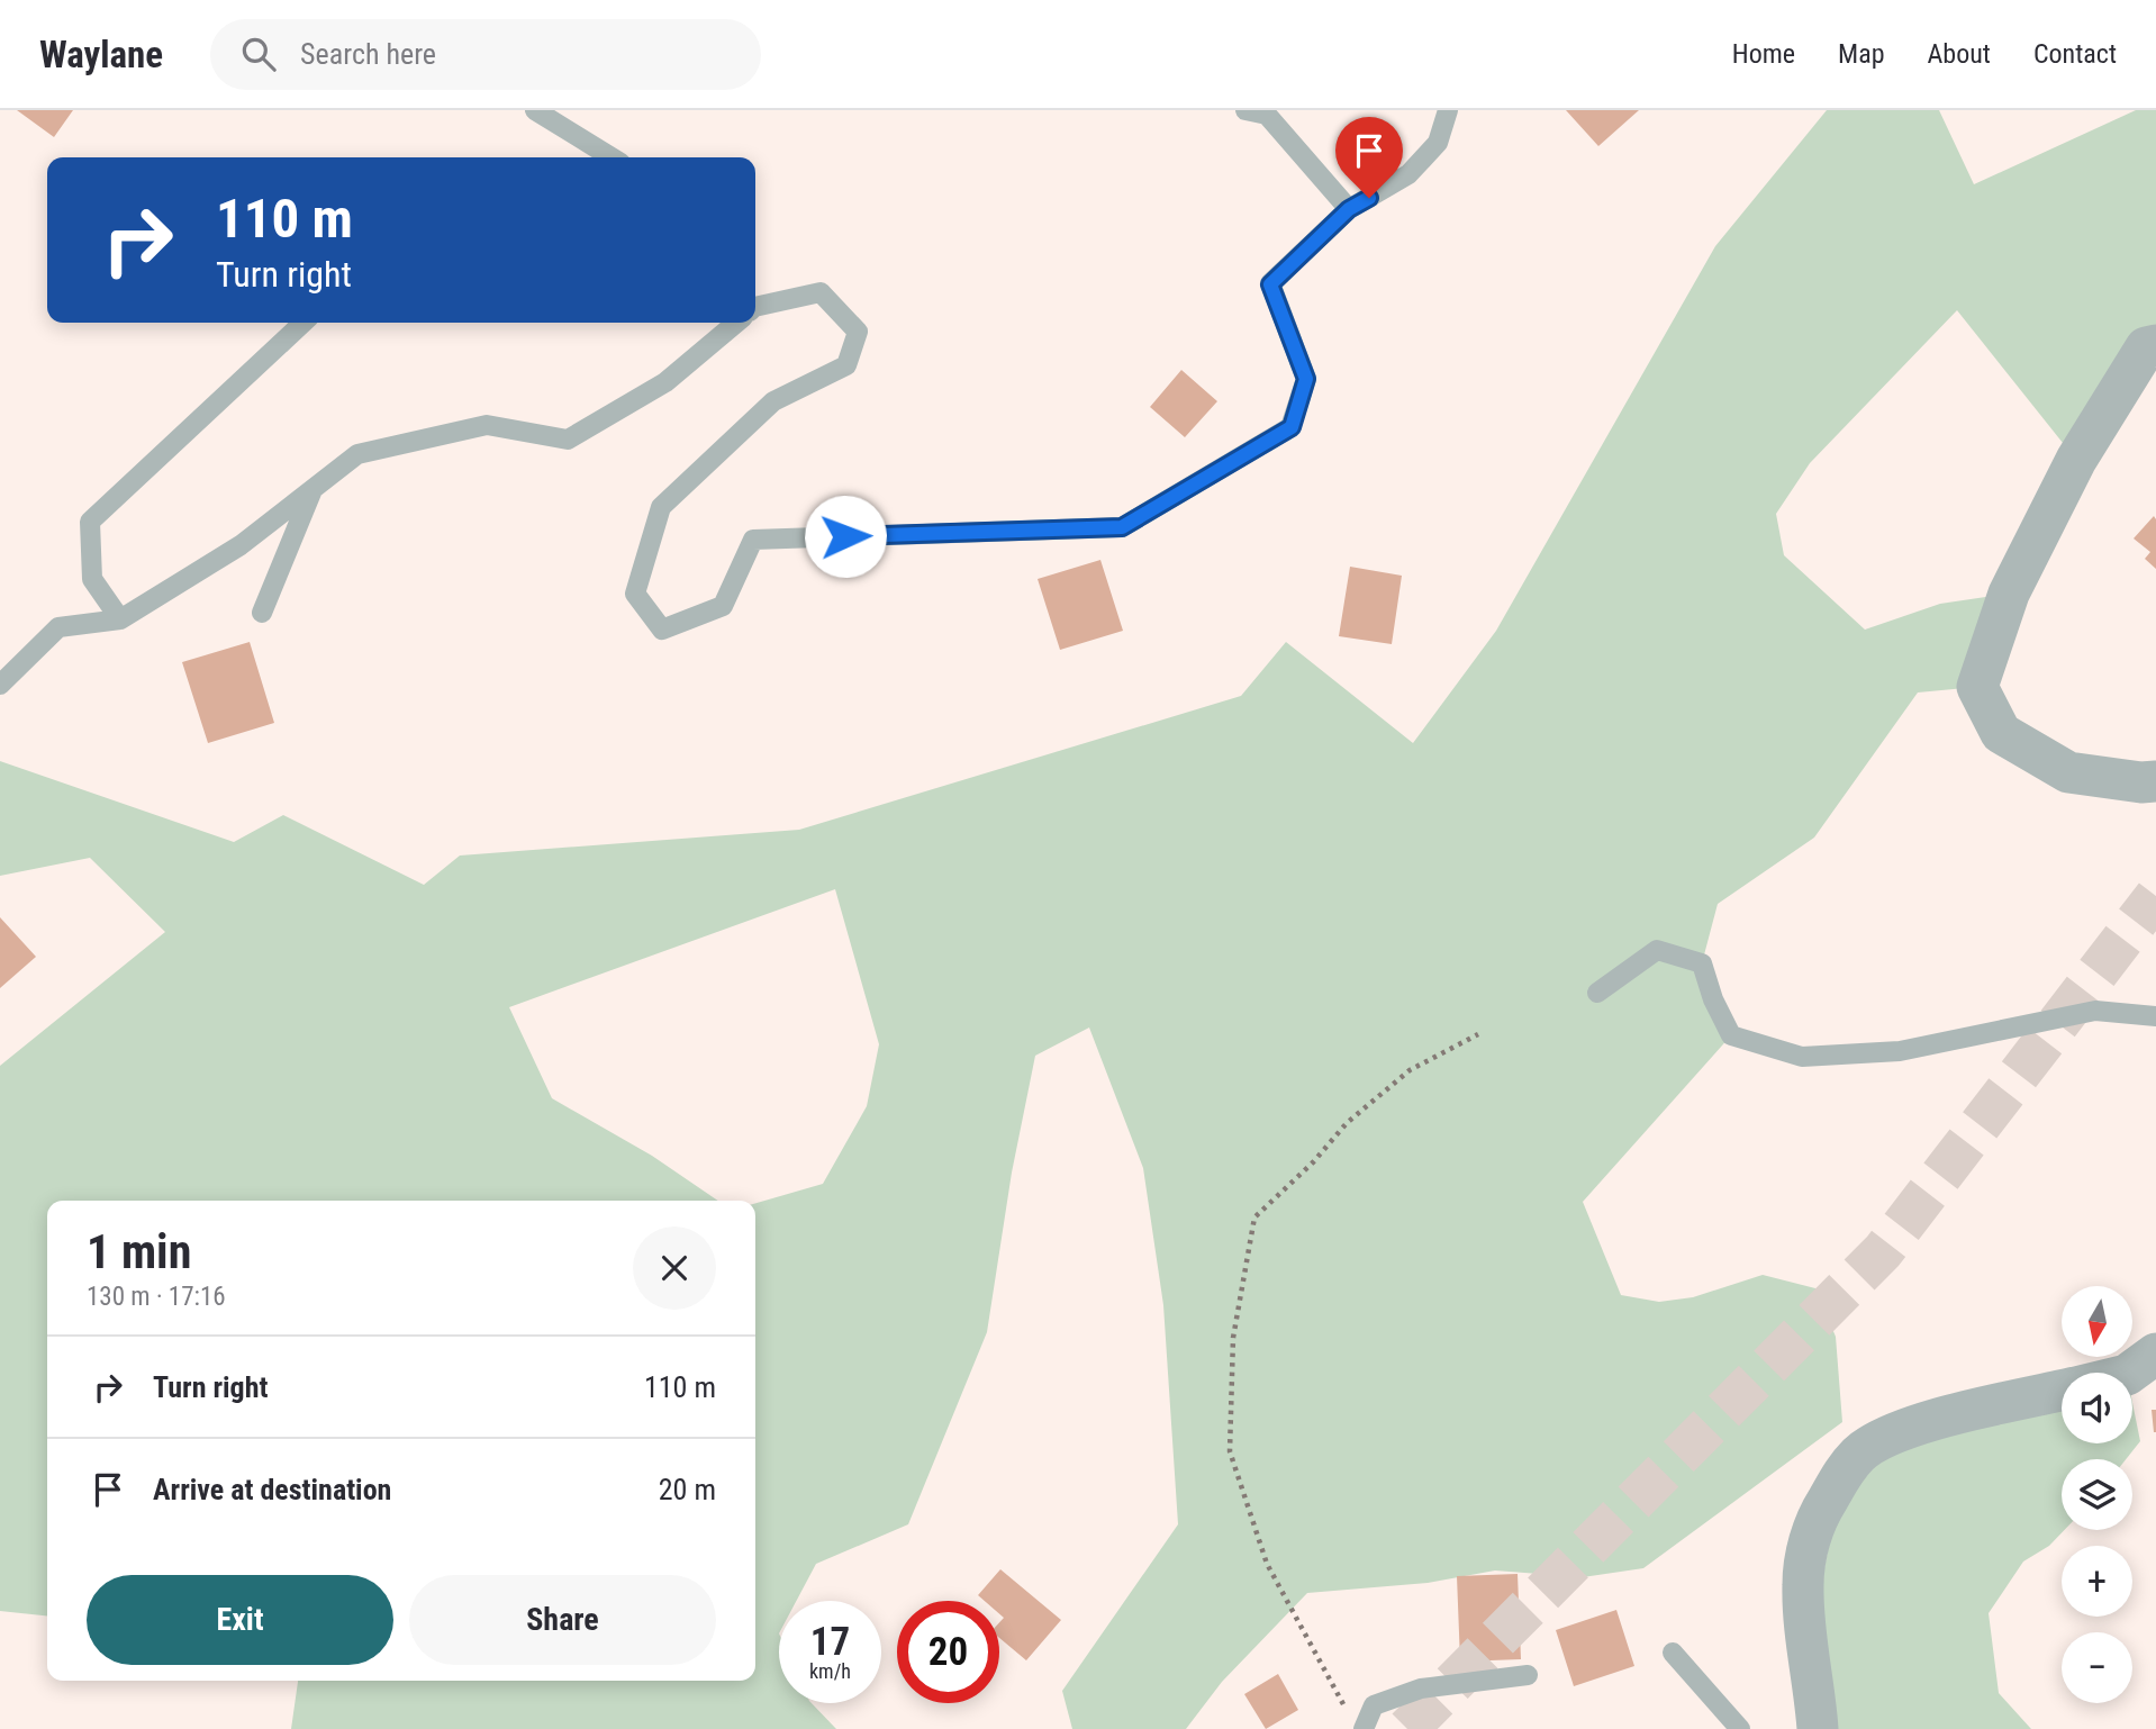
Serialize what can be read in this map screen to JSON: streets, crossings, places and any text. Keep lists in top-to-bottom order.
{
  "north": "bottom",
  "page": {
    "header": "Waylane",
    "search": "Search here",
    "nav": [
      "Home",
      "Map",
      "About",
      "Contact"
    ],
    "turn": ["110 m", "Turn right"],
    "heading": ["1 min", "130 m · 17:16"],
    "map_buttons": ["+", "−"],
    "list": [
      {
        "name": "Turn right",
        "value": "110 m"
      },
      {
        "name": "Arrive at destination",
        "value": "20 m"
      }
    ],
    "buttons": ["Exit", "Share"],
    "speed": "17 km/h",
    "limit": "20"
  }
}
